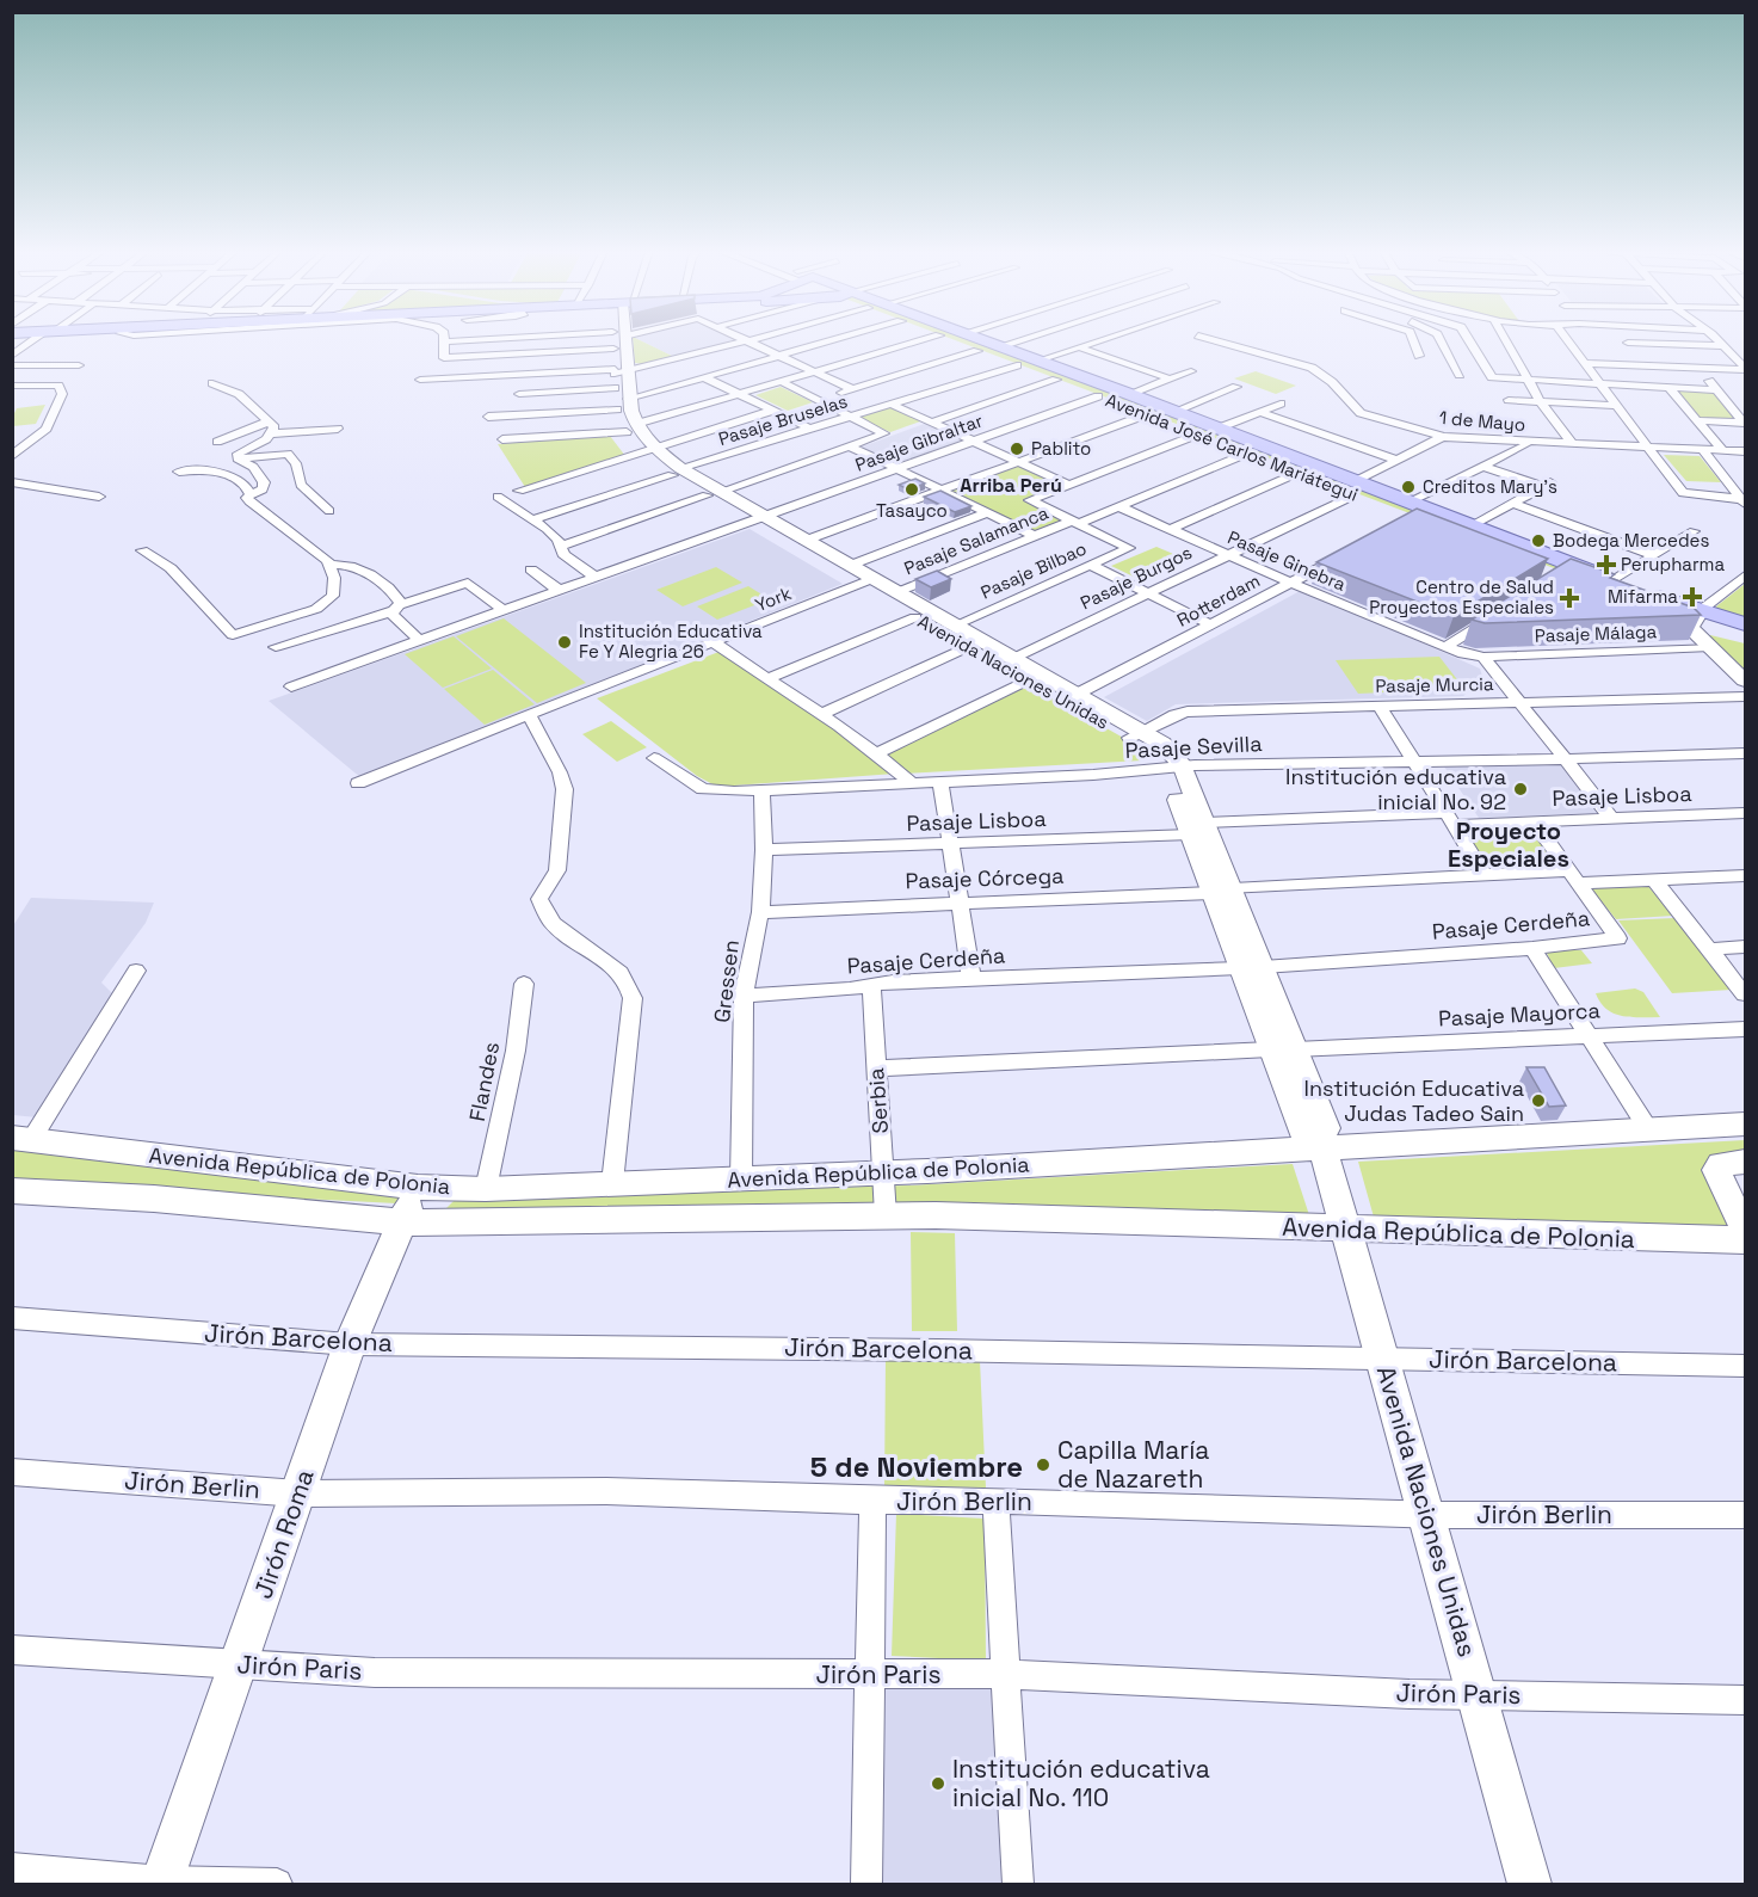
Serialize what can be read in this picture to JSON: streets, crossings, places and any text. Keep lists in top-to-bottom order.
{
  "streets": {
    "main road": ["Avenida José Carlos Mariátegui"],
    "street": [
      "Pasaje Bruselas",
      "1 de Mayo",
      "Pasaje Gibraltar",
      "Pasaje Salamanca",
      "Pasaje Ginebra",
      "Pasaje Bilbao",
      "Pasaje Burgos",
      "York",
      "Rotterdam",
      "Pasaje Málaga",
      "Avenida Naciones Unidas",
      "Pasaje Murcia",
      "Pasaje Sevilla",
      "Pasaje Lisboa",
      "Pasaje Córcega",
      "Pasaje Cerdeña",
      "Gressen",
      "Pasaje Mayorca",
      "Flandes",
      "Serbia",
      "Avenida República de Polonia",
      "Jirón Barcelona",
      "Jirón Berlin",
      "Jirón Roma",
      "Jirón Paris"
    ]
  },
  "crossings": [
    ["Pasaje Bruselas", "Avenida José Carlos Mariátegui"],
    ["Pasaje Bruselas", "Avenida Naciones Unidas"],
    ["1 de Mayo", "Pasaje Burgos"],
    ["Pasaje Gibraltar", "Avenida José Carlos Mariátegui"],
    ["Pasaje Gibraltar", "Avenida Naciones Unidas"],
    ["Avenida José Carlos Mariátegui", "Pasaje Salamanca"],
    ["Avenida José Carlos Mariátegui", "Pasaje Burgos"],
    ["Pasaje Salamanca", "Pasaje Ginebra"],
    ["Pasaje Salamanca", "Pasaje Bilbao"],
    ["Pasaje Salamanca", "Avenida Naciones Unidas"],
    ["Pasaje Ginebra", "Pasaje Burgos"],
    ["Pasaje Ginebra", "Rotterdam"],
    ["Pasaje Ginebra", "Pasaje Málaga"],
    ["Pasaje Bilbao", "Avenida Naciones Unidas"],
    ["Pasaje Burgos", "Avenida Naciones Unidas"],
    ["York", "Avenida Naciones Unidas"],
    ["Rotterdam", "Avenida Naciones Unidas"],
    ["Avenida Naciones Unidas", "Pasaje Murcia"],
    ["Avenida Naciones Unidas", "Pasaje Sevilla"],
    ["Avenida Naciones Unidas", "Pasaje Lisboa"],
    ["Avenida Naciones Unidas", "Pasaje Córcega"],
    ["Avenida Naciones Unidas", "Pasaje Cerdeña"],
    ["Avenida Naciones Unidas", "Pasaje Mayorca"],
    ["Avenida Naciones Unidas", "Avenida República de Polonia"],
    ["Avenida Naciones Unidas", "Jirón Barcelona"],
    ["Avenida Naciones Unidas", "Jirón Berlin"],
    ["Avenida Naciones Unidas", "Jirón Paris"],
    ["Pasaje Sevilla", "Gressen"],
    ["Pasaje Lisboa", "Pasaje Cerdeña"],
    ["Pasaje Lisboa", "Gressen"],
    ["Pasaje Córcega", "Gressen"],
    ["Pasaje Cerdeña", "Gressen"],
    ["Pasaje Cerdeña", "Serbia"],
    ["Gressen", "Avenida República de Polonia"],
    ["Flandes", "Avenida República de Polonia"],
    ["Serbia", "Avenida República de Polonia"],
    ["Avenida República de Polonia", "Jirón Roma"],
    ["Jirón Barcelona", "Jirón Roma"],
    ["Jirón Berlin", "Jirón Roma"],
    ["Jirón Roma", "Jirón Paris"]
  ],
  "districts": ["Arriba Perú", "Proyecto Especiales", "5 de Noviembre"],
  "places": {
    "other": [
      "Pablito",
      "Creditos Mary's",
      "Tasayco",
      "Bodega Mercedes",
      "Institución Educativa Fe Y Alegria 26",
      "Institución educativa inicial No. 92",
      "Institución Educativa Judas Tadeo Sain",
      "Capilla María de Nazareth",
      "Institución educativa inicial No. 110"
    ],
    "health": ["Perupharma", "Mifarma", "Centro de Salud Proyectos Especiales"]
  }
}
